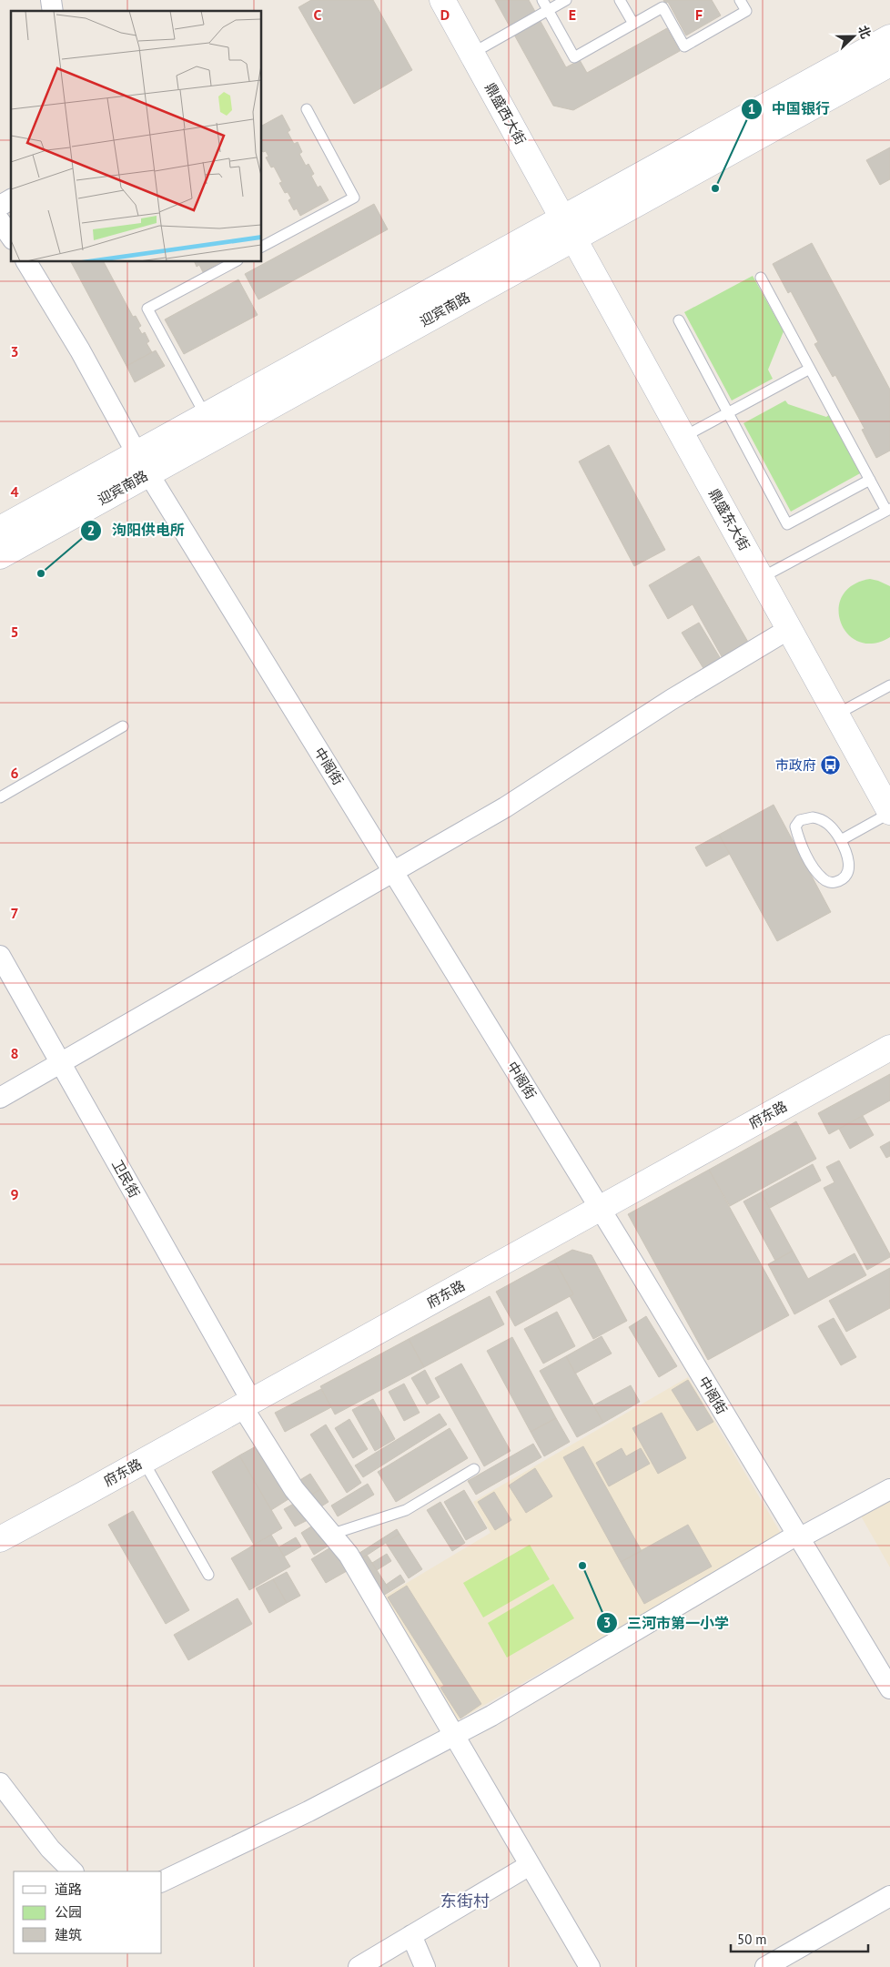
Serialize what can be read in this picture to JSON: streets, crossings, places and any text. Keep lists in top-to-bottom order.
{
  "streets": {
    "main road": [
      "鼎盛西大街",
      "迎宾南路",
      "鼎盛东大街",
      "府东路"
    ],
    "street": ["中阁街", "卫民街"]
  },
  "crossings": [
    ["鼎盛西大街", "迎宾南路"],
    ["鼎盛西大街", "鼎盛东大街"],
    ["迎宾南路", "鼎盛东大街"],
    ["迎宾南路", "中阁街"],
    ["中阁街", "府东路"],
    ["府东路", "卫民街"]
  ],
  "districts": ["东街村"],
  "places": {
    "other": ["中国银行", "泃阳供电所", "三河市第一小学"],
    "bus stop": ["市政府"]
  },
  "legend": ["道路", "公园", "建筑"],
  "scale_bar": "50 m",
  "north": "right",
  "grid": {
    "columns": [
      "C",
      "D",
      "E",
      "F"
    ],
    "rows": [
      "3",
      "4",
      "5",
      "6",
      "7",
      "8",
      "9"
    ]
  }
}
